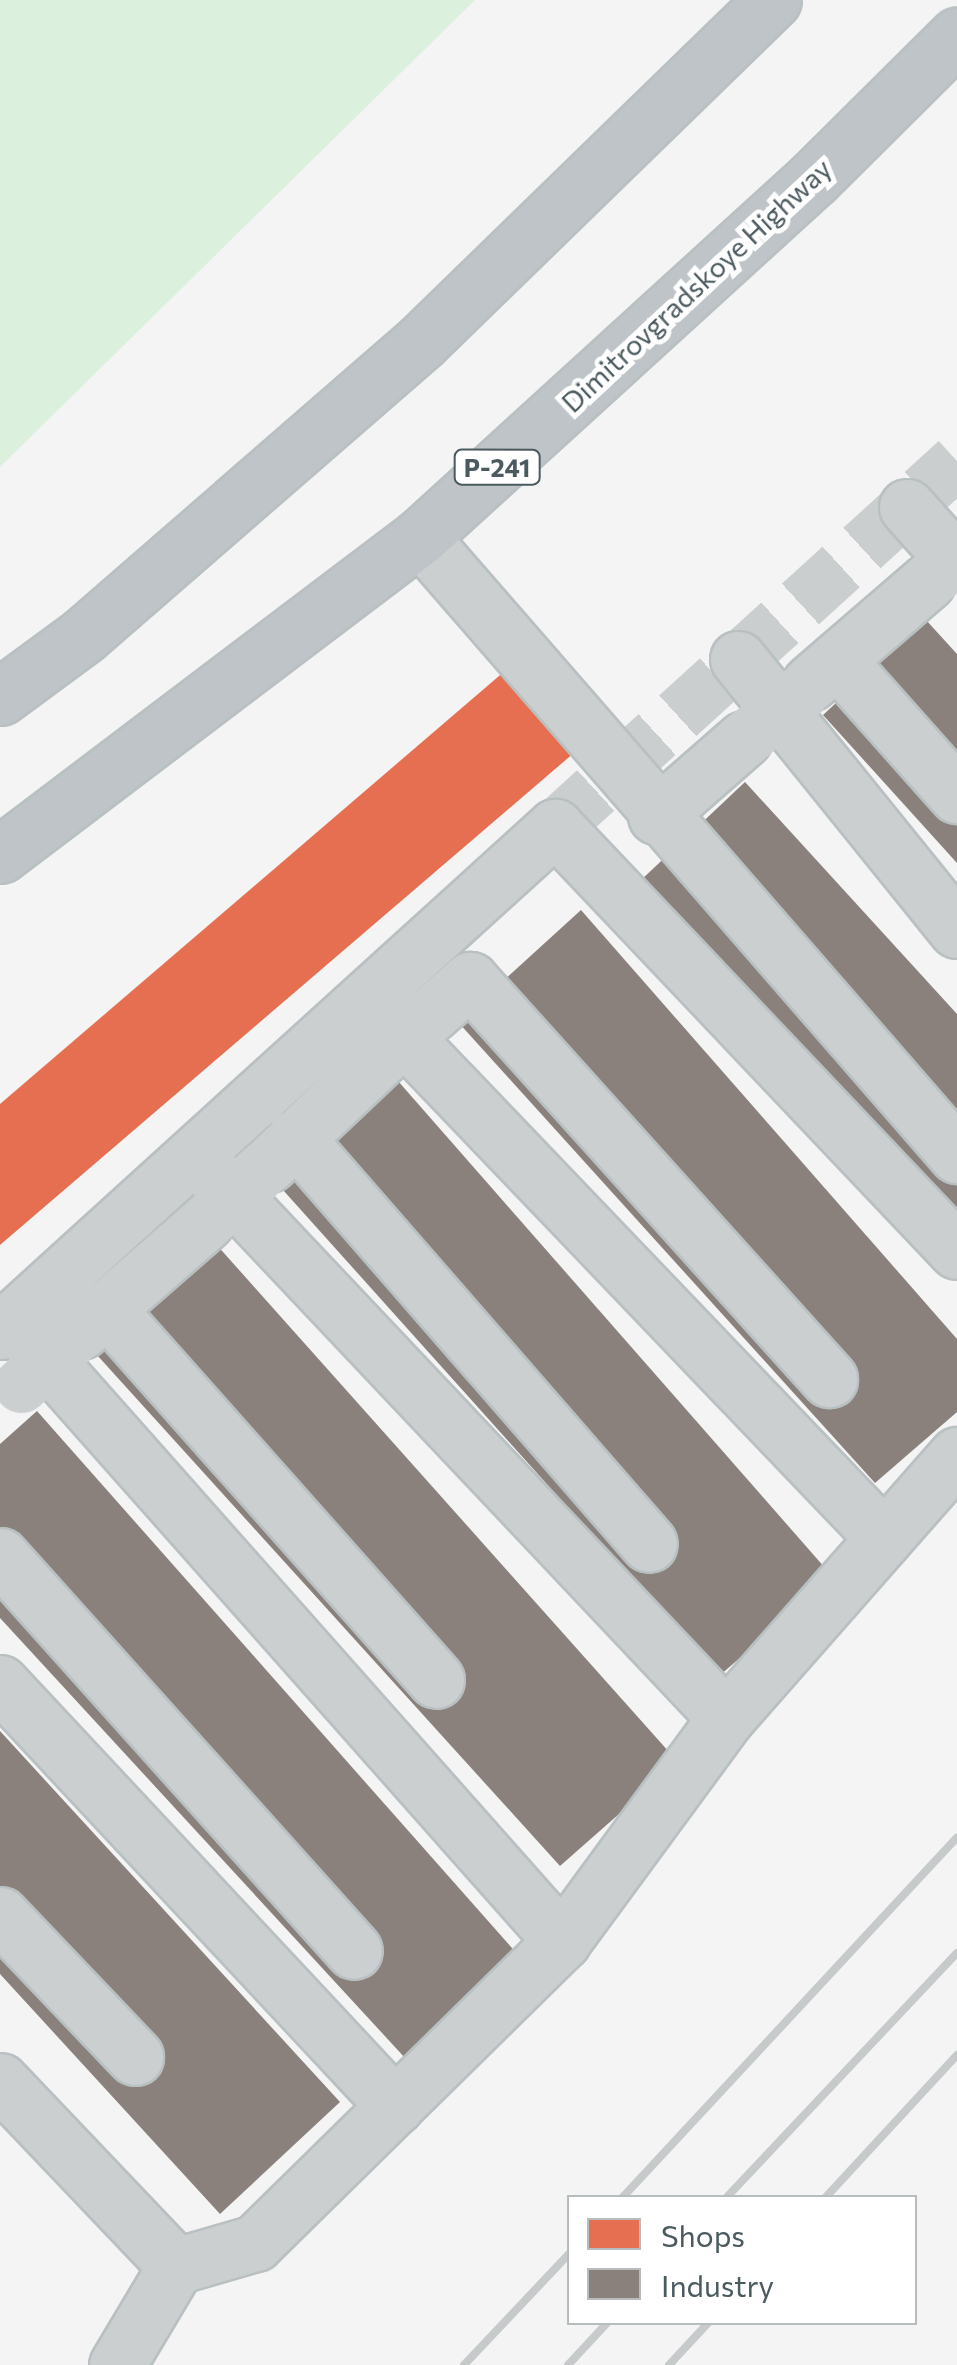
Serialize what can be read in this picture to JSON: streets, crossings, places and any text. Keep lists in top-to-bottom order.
{
  "streets": {
    "highway": ["Dimitrovgradskoye Highway", "Р-241"]
  },
  "legend": ["Shops", "Industry"]
}
